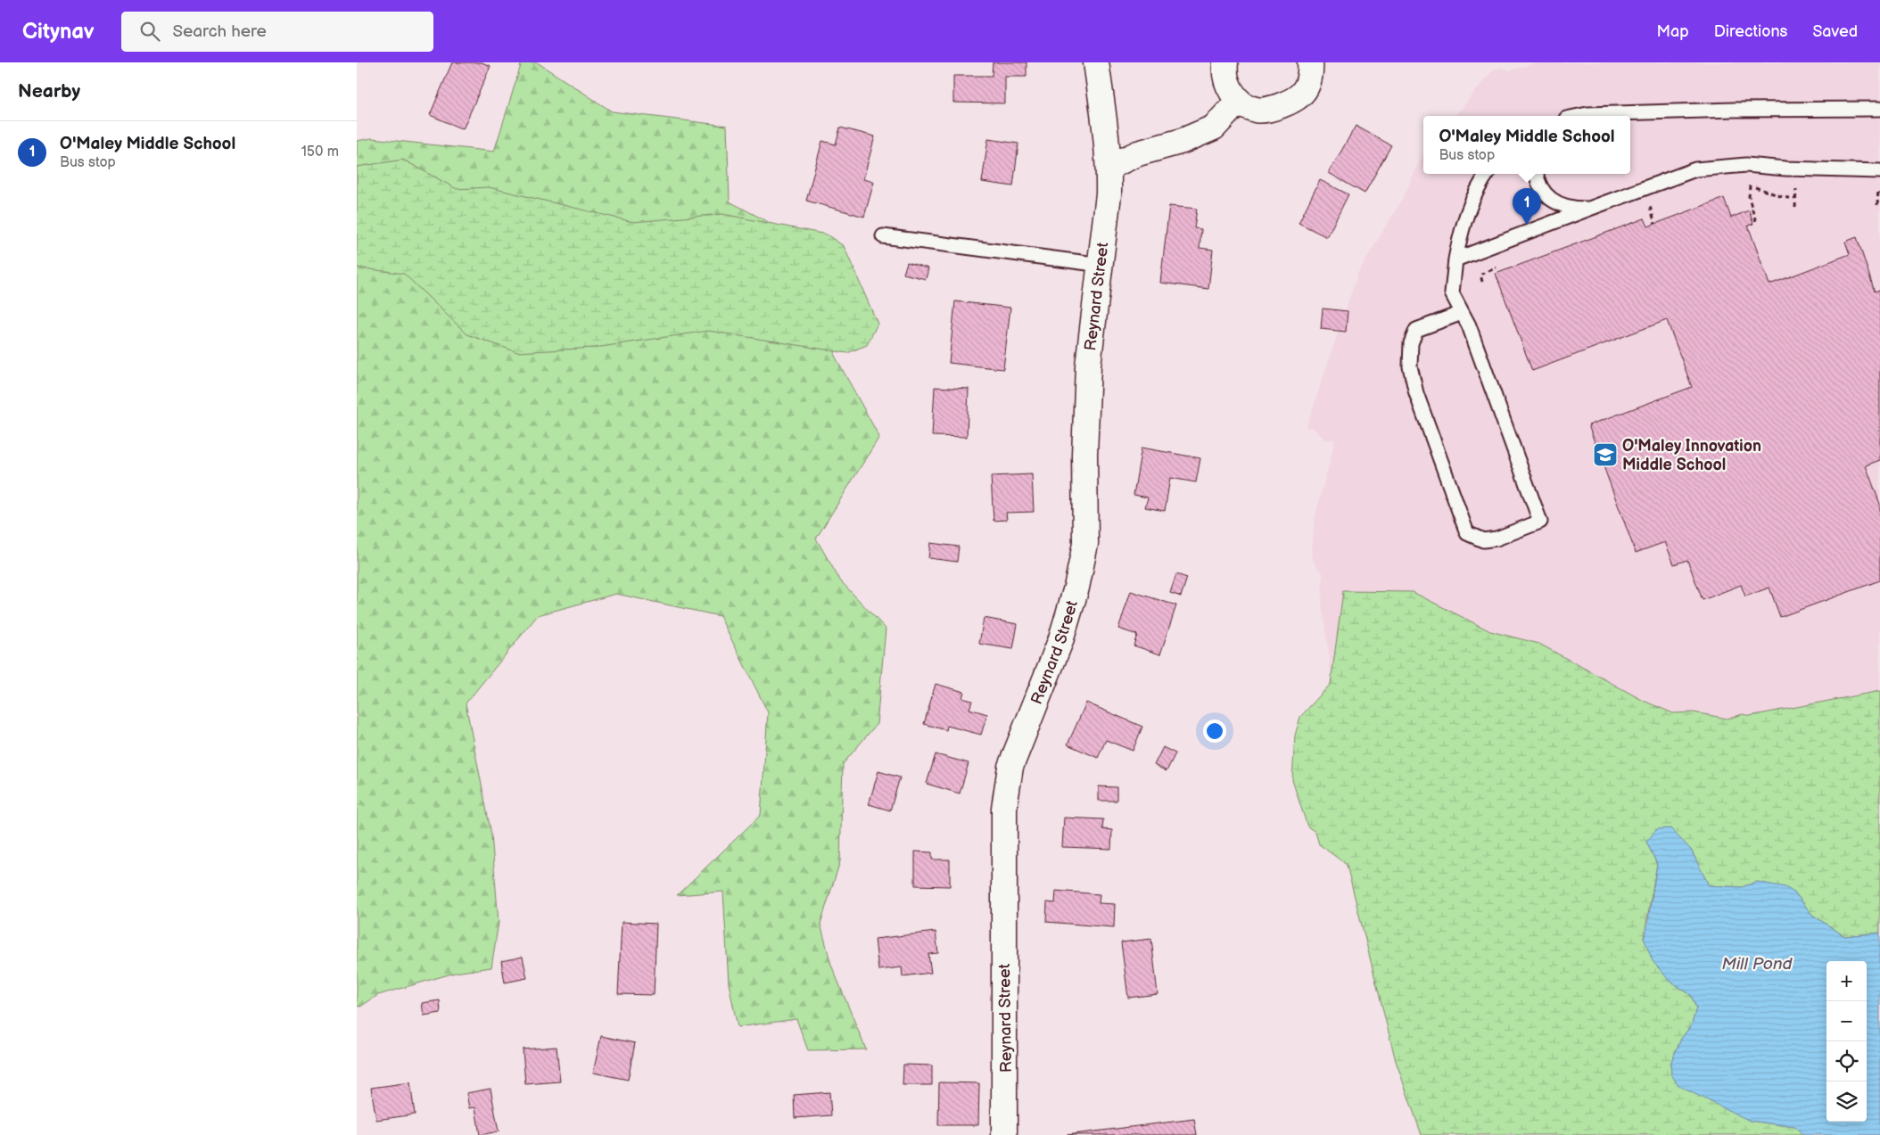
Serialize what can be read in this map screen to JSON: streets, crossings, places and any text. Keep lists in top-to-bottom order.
{
  "streets": {
    "street": ["Reynard Street"]
  },
  "water": ["Mill Pond"],
  "places": {
    "school or university": ["O'Maley Innovation Middle School"]
  },
  "page": {
    "header": "Citynav",
    "search": "Search here",
    "nav": ["Map", "Directions", "Saved"],
    "heading": "Nearby",
    "popup": ["O'Maley Middle School", "Bus stop"],
    "list": [
      {
        "mark": "1",
        "name": "O'Maley Middle School",
        "note": "Bus stop",
        "value": "150 m"
      }
    ],
    "pins": "1",
    "map_buttons": ["+", "−"]
  }
}
